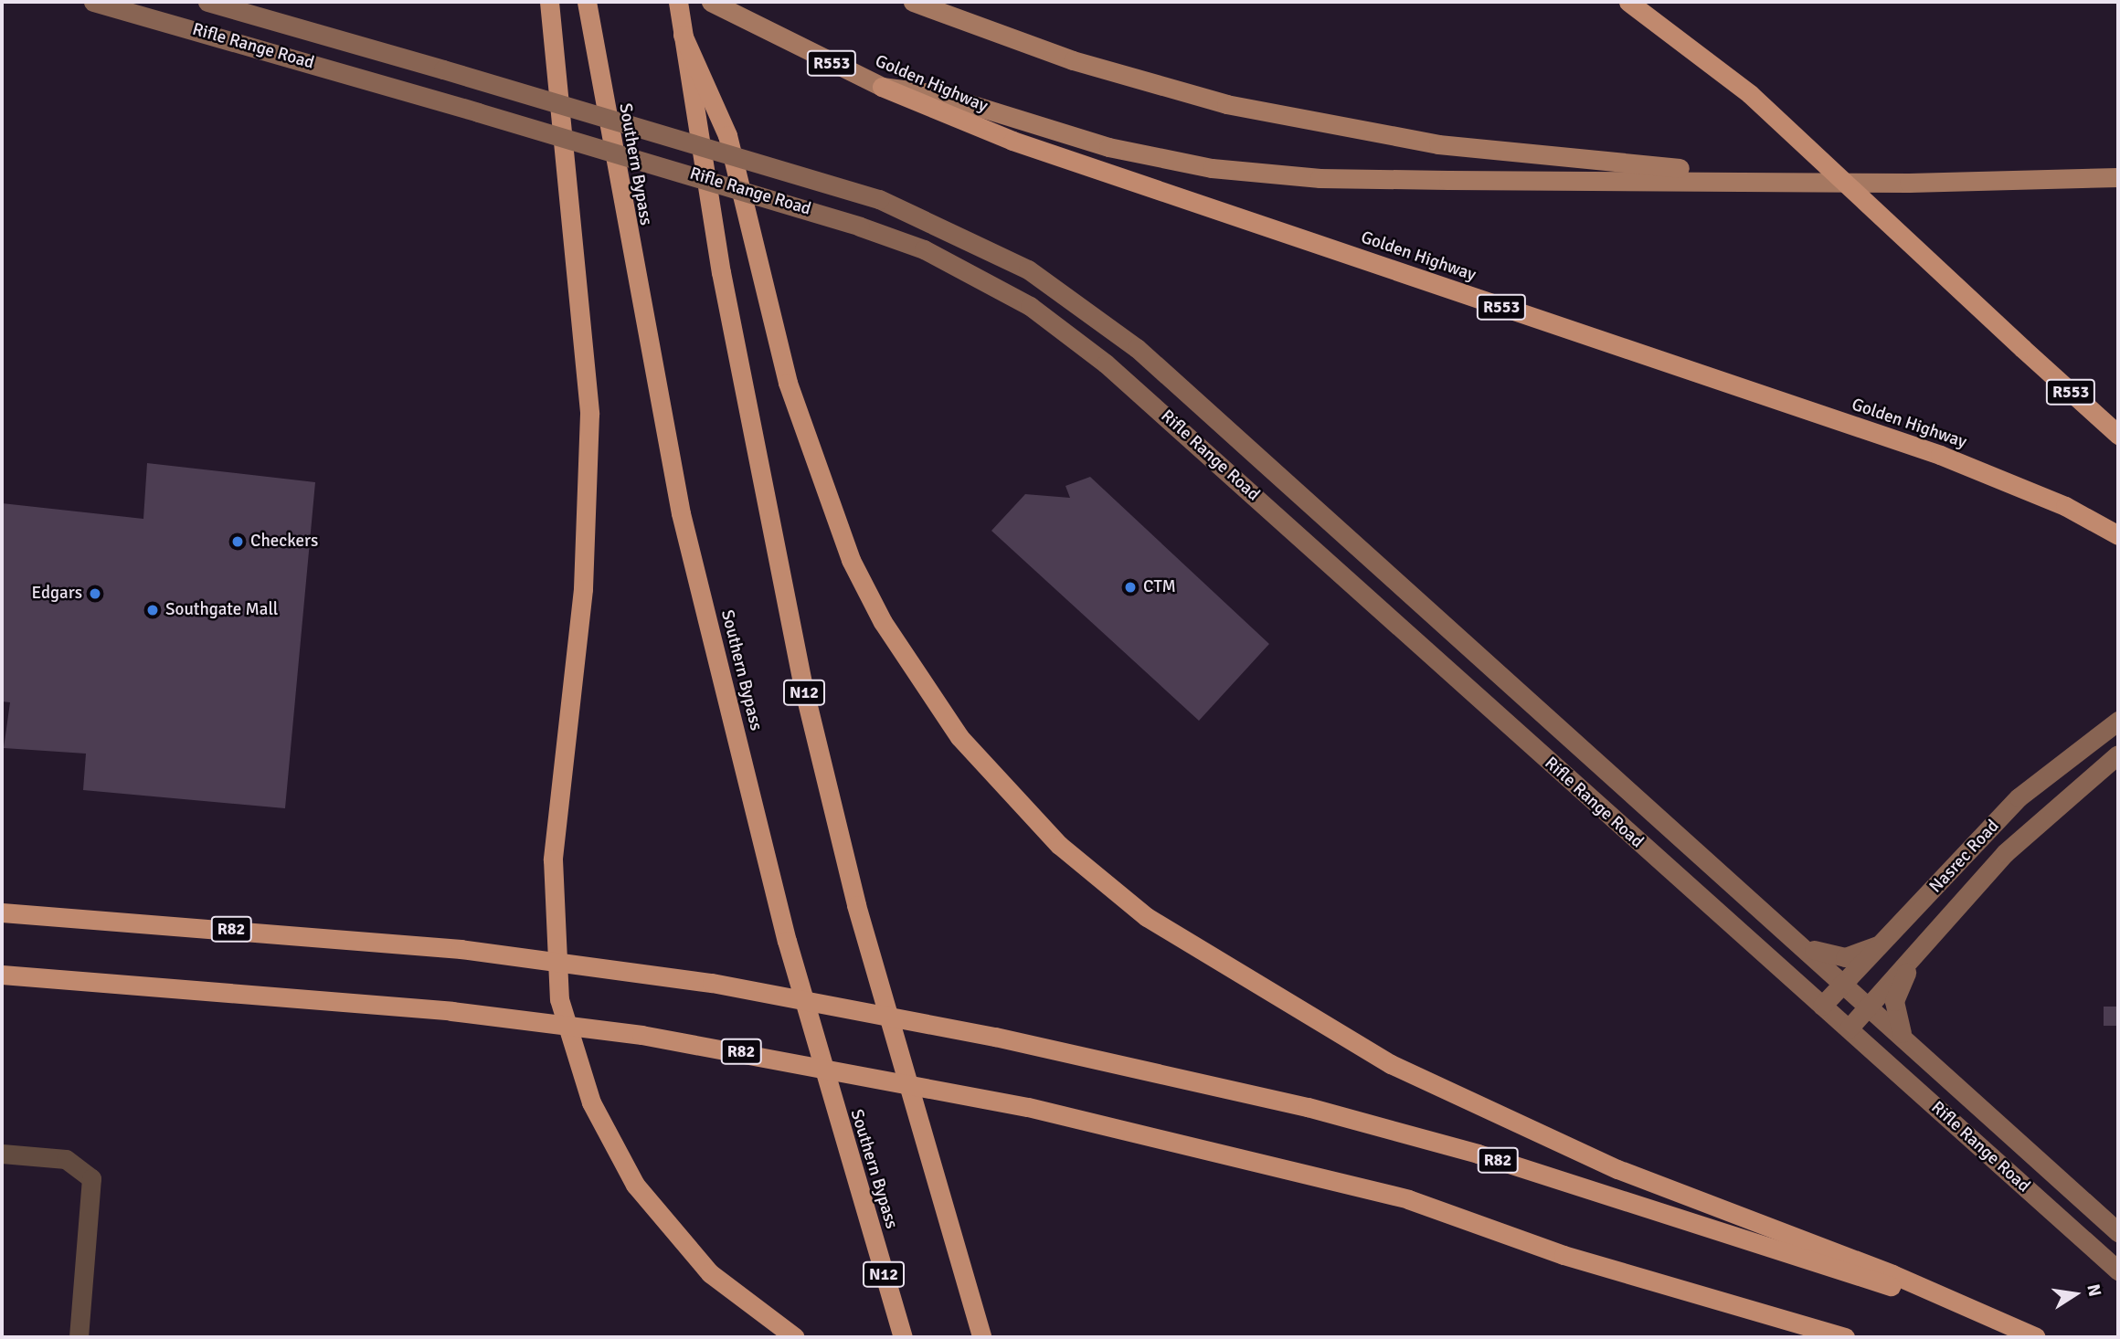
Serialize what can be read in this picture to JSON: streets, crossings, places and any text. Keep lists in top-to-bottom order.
{
  "streets": {
    "highway": [
      "R553",
      "Golden Highway",
      "Southern Bypass",
      "N12",
      "R82"
    ],
    "main road": ["Rifle Range Road", "Nasrec Road"]
  },
  "crossings": [
    ["Rifle Range Road", "Nasrec Road"]
  ],
  "places": [
    "Checkers",
    "CTM",
    "Edgars",
    "Southgate Mall"
  ],
  "north": "right"
}
